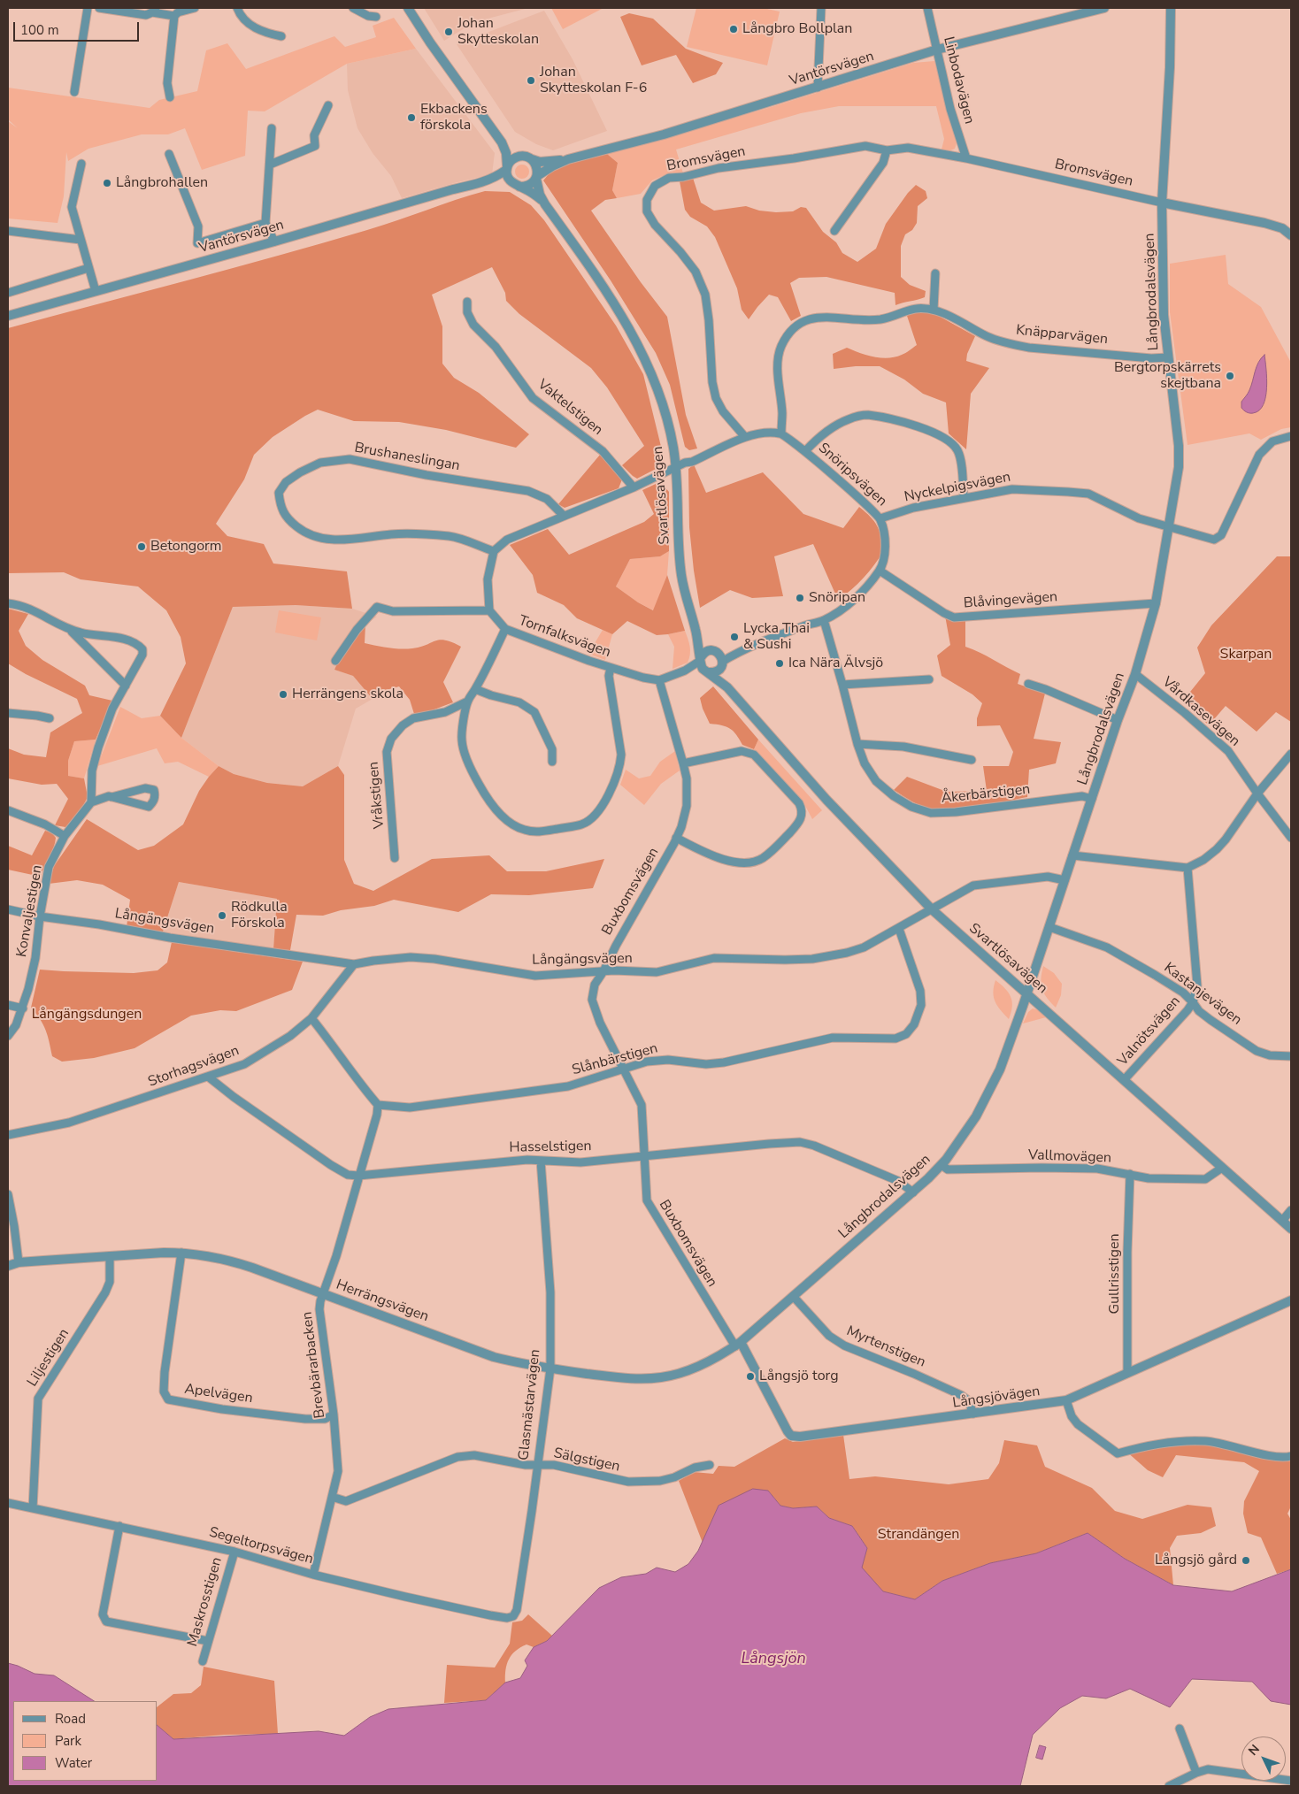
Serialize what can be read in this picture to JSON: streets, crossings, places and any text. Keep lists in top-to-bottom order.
{
  "streets": {
    "street": [
      "Vantörsvägen",
      "Linbodavägen",
      "Bromsvägen",
      "Långbrodalsvägen",
      "Knäpparvägen",
      "Vaktelstigen",
      "Brushaneslingan",
      "Snöripsvägen",
      "Nyckelpigsvägen",
      "Svartlösavägen",
      "Blåvingevägen",
      "Tornfalksvägen",
      "Vårdkasevägen",
      "Åkerbärstigen",
      "Vråkstigen",
      "Buxbomsvägen",
      "Konvaljestigen",
      "Långängsvägen",
      "Kastanjevägen",
      "Valnötsvägen",
      "Slånbärstigen",
      "Storhagsvägen",
      "Hasselstigen",
      "Vallmovägen",
      "Gullrisstigen",
      "Herrängsvägen",
      "Myrtenstigen",
      "Liljestigen",
      "Brevbärarbacken",
      "Apelvägen",
      "Långsjövägen",
      "Glasmästarvägen",
      "Sälgstigen",
      "Segeltorpsvägen",
      "Maskrosstigen"
    ]
  },
  "crossings": [
    ["Vantörsvägen", "Linbodavägen"],
    ["Vantörsvägen", "Svartlösavägen"],
    ["Linbodavägen", "Bromsvägen"],
    ["Bromsvägen", "Långbrodalsvägen"],
    ["Långbrodalsvägen", "Knäpparvägen"],
    ["Långbrodalsvägen", "Nyckelpigsvägen"],
    ["Långbrodalsvägen", "Svartlösavägen"],
    ["Långbrodalsvägen", "Blåvingevägen"],
    ["Långbrodalsvägen", "Vårdkasevägen"],
    ["Långbrodalsvägen", "Åkerbärstigen"],
    ["Långbrodalsvägen", "Buxbomsvägen"],
    ["Långbrodalsvägen", "Långängsvägen"],
    ["Långbrodalsvägen", "Kastanjevägen"],
    ["Långbrodalsvägen", "Hasselstigen"],
    ["Långbrodalsvägen", "Vallmovägen"],
    ["Långbrodalsvägen", "Herrängsvägen"],
    ["Långbrodalsvägen", "Myrtenstigen"],
    ["Långbrodalsvägen", "Långsjövägen"],
    ["Knäpparvägen", "Snöripsvägen"],
    ["Snöripsvägen", "Nyckelpigsvägen"],
    ["Snöripsvägen", "Svartlösavägen"],
    ["Snöripsvägen", "Blåvingevägen"],
    ["Snöripsvägen", "Åkerbärstigen"],
    ["Svartlösavägen", "Långängsvägen"],
    ["Svartlösavägen", "Valnötsvägen"],
    ["Svartlösavägen", "Vallmovägen"],
    ["Tornfalksvägen", "Buxbomsvägen"],
    ["Buxbomsvägen", "Långängsvägen"],
    ["Buxbomsvägen", "Slånbärstigen"],
    ["Buxbomsvägen", "Hasselstigen"],
    ["Buxbomsvägen", "Herrängsvägen"],
    ["Buxbomsvägen", "Långsjövägen"],
    ["Konvaljestigen", "Långängsvägen"],
    ["Långängsvägen", "Slånbärstigen"],
    ["Långängsvägen", "Storhagsvägen"],
    ["Kastanjevägen", "Valnötsvägen"],
    ["Slånbärstigen", "Brevbärarbacken"],
    ["Storhagsvägen", "Hasselstigen"],
    ["Hasselstigen", "Brevbärarbacken"],
    ["Hasselstigen", "Glasmästarvägen"],
    ["Vallmovägen", "Gullrisstigen"],
    ["Gullrisstigen", "Långsjövägen"],
    ["Herrängsvägen", "Liljestigen"],
    ["Herrängsvägen", "Brevbärarbacken"],
    ["Herrängsvägen", "Apelvägen"],
    ["Herrängsvägen", "Långsjövägen"],
    ["Herrängsvägen", "Glasmästarvägen"],
    ["Myrtenstigen", "Långsjövägen"],
    ["Liljestigen", "Segeltorpsvägen"],
    ["Brevbärarbacken", "Apelvägen"],
    ["Brevbärarbacken", "Sälgstigen"],
    ["Brevbärarbacken", "Segeltorpsvägen"],
    ["Glasmästarvägen", "Sälgstigen"],
    ["Glasmästarvägen", "Segeltorpsvägen"],
    ["Segeltorpsvägen", "Maskrosstigen"]
  ],
  "water": ["Långsjön"],
  "parks": ["Skarpan", "Långängsdungen", "Strandängen"],
  "places": [
    "Långbro Bollplan",
    "Johan Skytteskolan",
    "Johan Skytteskolan F-6",
    "Ekbackens förskola",
    "Långbrohallen",
    "Bergtorpskärrets skejtbana",
    "Betongorm",
    "Snöripan",
    "Lycka Thai & Sushi",
    "Ica Nära Älvsjö",
    "Herrängens skola",
    "Rödkulla Förskola",
    "Långsjö torg",
    "Långsjö gård"
  ],
  "legend": ["Road", "Park", "Water"],
  "scale_bar": "100 m",
  "north": "top left"
}
